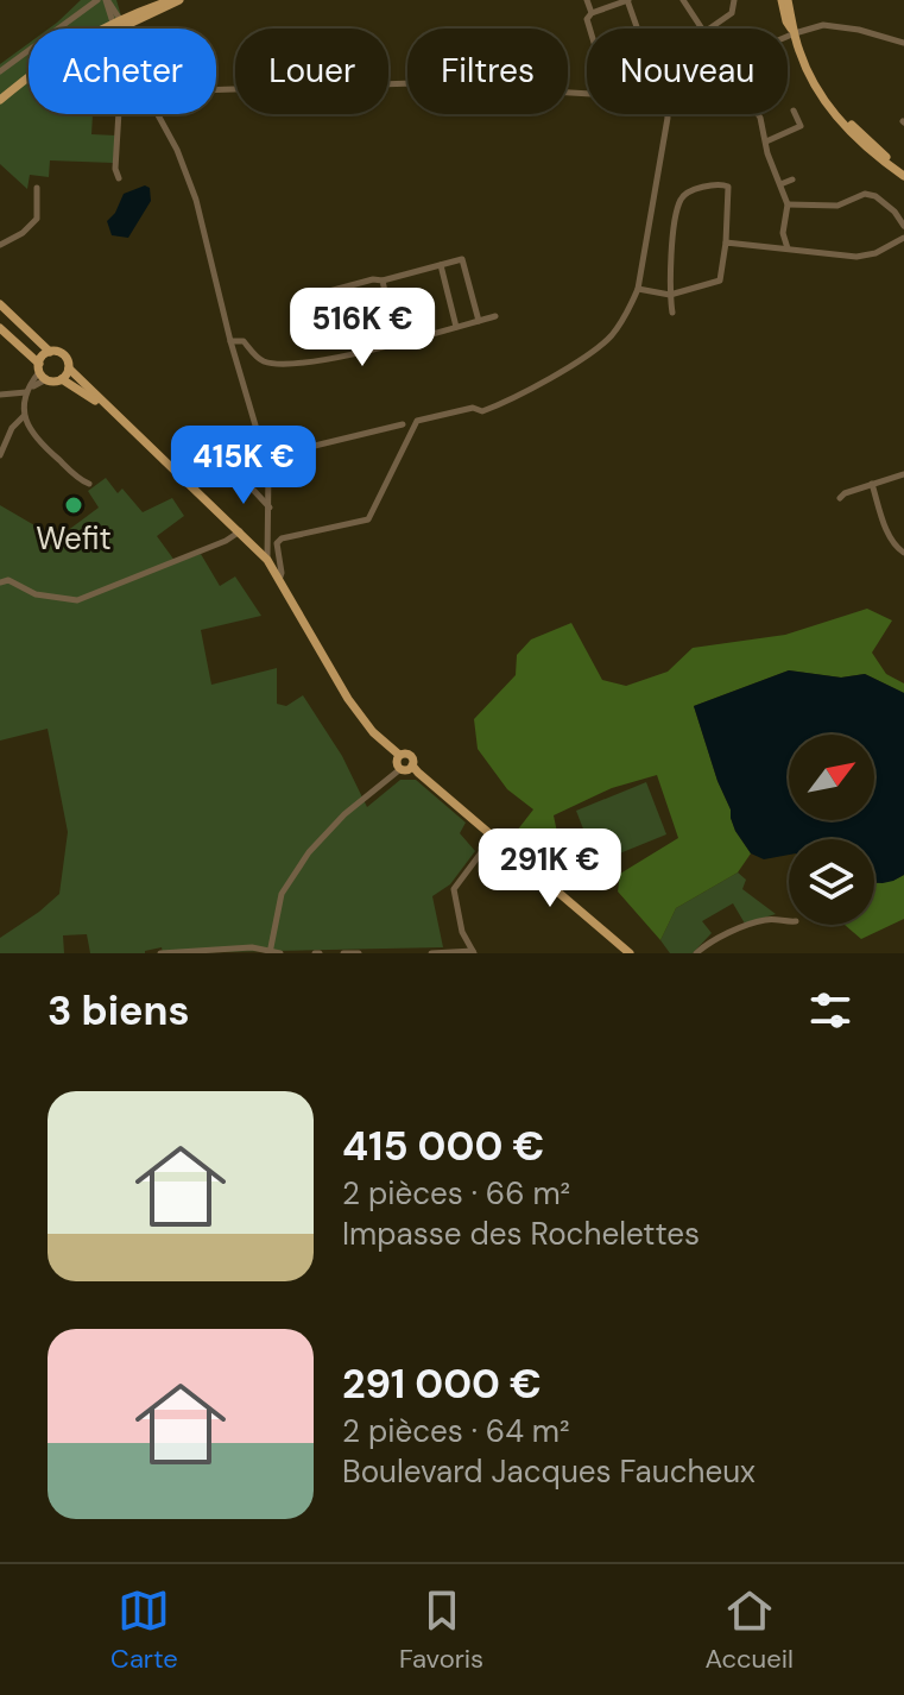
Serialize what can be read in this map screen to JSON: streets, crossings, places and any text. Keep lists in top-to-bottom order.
{
  "places": ["Wefit"],
  "north": "top right",
  "page": {
    "chip": [
      "Acheter",
      "Louer",
      "Filtres",
      "Nouveau"
    ],
    "price": ["516K €", "415K €", "291K €"],
    "heading": "3 biens",
    "list": [
      {
        "name": "415 000 €",
        "note": "2 pièces · 66 m² · Impasse des Rochelettes"
      },
      {
        "name": "291 000 €",
        "note": "2 pièces · 64 m² · Boulevard Jacques Faucheux"
      }
    ],
    "tabs": ["Carte", "Favoris", "Accueil"]
  }
}
